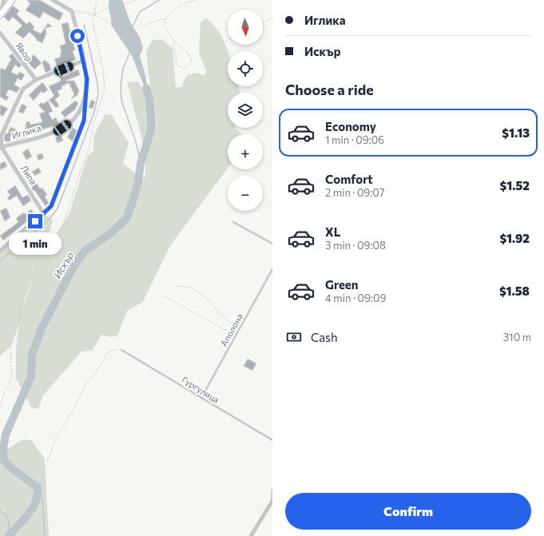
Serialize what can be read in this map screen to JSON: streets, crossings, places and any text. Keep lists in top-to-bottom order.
{
  "streets": {
    "street": ["Явор", "Иглика", "Липа"],
    "lane": ["Аполона", "Гургулица"]
  },
  "crossings": [
    ["Иглика", "Липа"],
    ["Аполона", "Гургулица"]
  ],
  "water": ["Искър"],
  "north": "bottom",
  "page": {
    "banner": ["Иглика", "Искър"],
    "map_buttons": ["+", "−"],
    "heading": "Choose a ride",
    "list": [
      {
        "name": "Economy",
        "note": "1 min · 09:06",
        "value": "$1.13"
      },
      {
        "name": "Comfort",
        "note": "2 min · 09:07",
        "value": "$1.52"
      },
      {
        "name": "XL",
        "note": "3 min · 09:08",
        "value": "$1.92"
      },
      {
        "name": "Green",
        "note": "4 min · 09:09",
        "value": "$1.58"
      }
    ],
    "bubble": "1 min",
    "pay": ["Cash", "310 m"],
    "buttons": "Confirm"
  }
}
